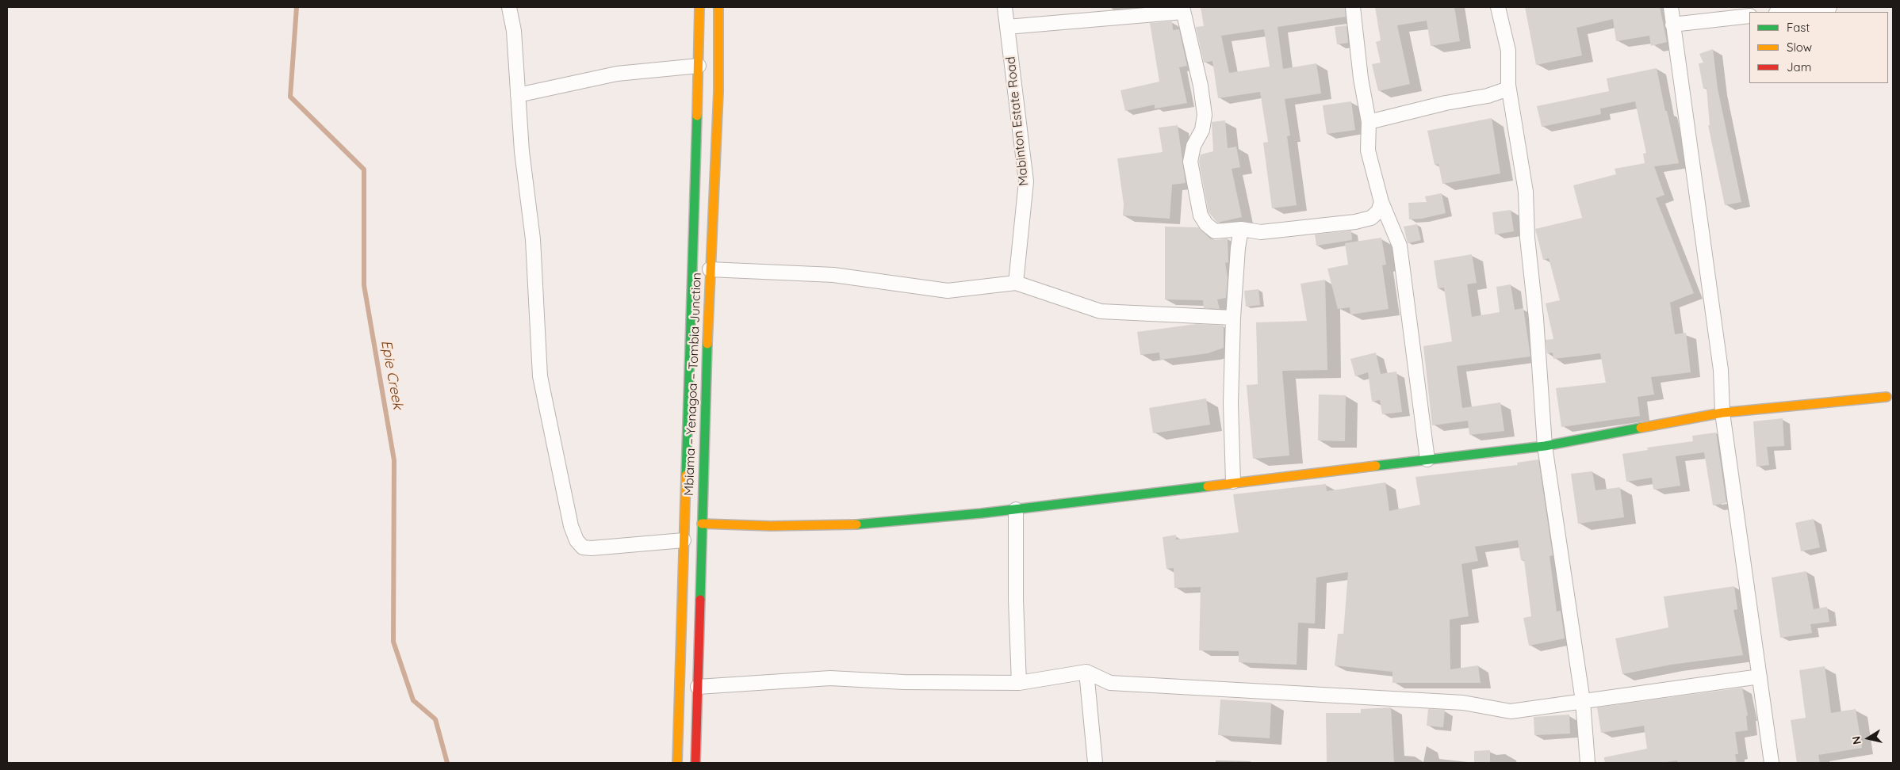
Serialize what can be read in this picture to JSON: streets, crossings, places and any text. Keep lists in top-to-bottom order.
{
  "streets": {
    "main road": ["Mbiama – Yenagoa – Tombia Junction"],
    "street": ["Mabinton Estate Road"]
  },
  "water": ["Epie Creek"],
  "legend": ["Fast", "Slow", "Jam"],
  "north": "left"
}
